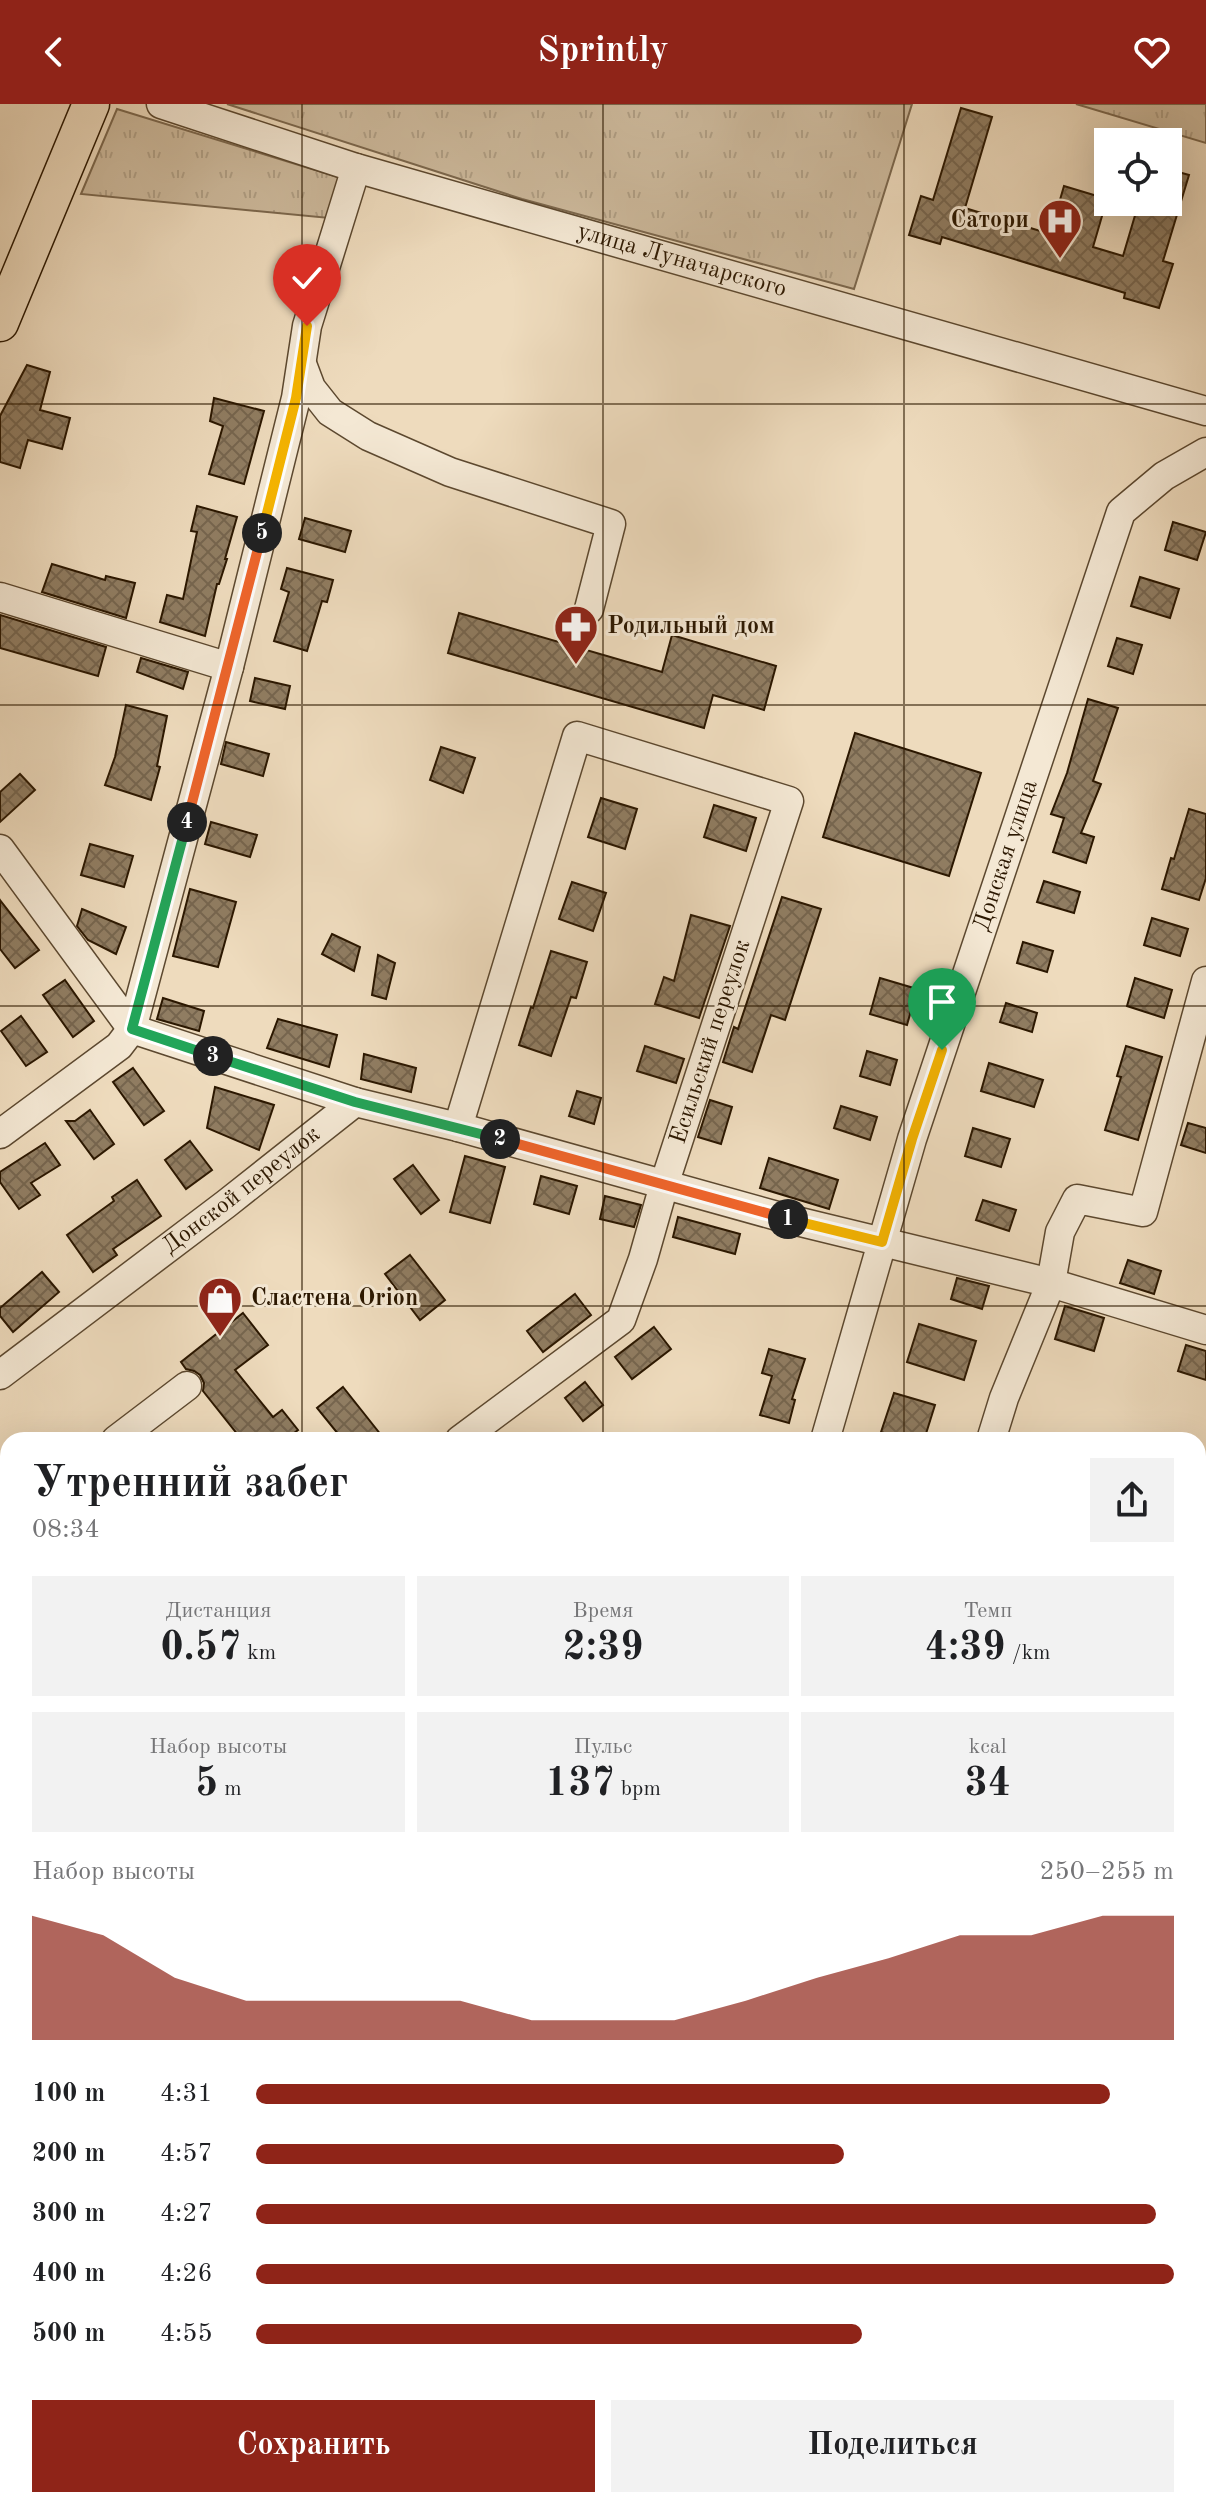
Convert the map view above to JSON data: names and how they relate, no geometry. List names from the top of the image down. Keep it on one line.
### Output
{"streets":{"street":["улица Луначарского","Донская улица","Есильский переулок","Донской переулок"]},"places":{"hospital":["Сатори"],"pharmacy":["Родильный дом"],"shop":["Сластена Orion"]},"page":{"header":"Sprintly","pins":["5","4","3","2","1"],"heading":["Утренний забег","08:34"],"stats":[["Дистанция","0.57 km"],["Время","2:39"],["Темп","4:39 /km"],["Набор высоты","5 m"],["Пульс","137 bpm"],["kcal","34"]],"chart":["Набор высоты","250–255 m"],"list":[{"name":"100 m","note":"4:31"},{"name":"200 m","note":"4:57"},{"name":"300 m","note":"4:27"},{"name":"400 m","note":"4:26"},{"name":"500 m","note":"4:55"}],"buttons":["Сохранить","Поделиться"]}}
